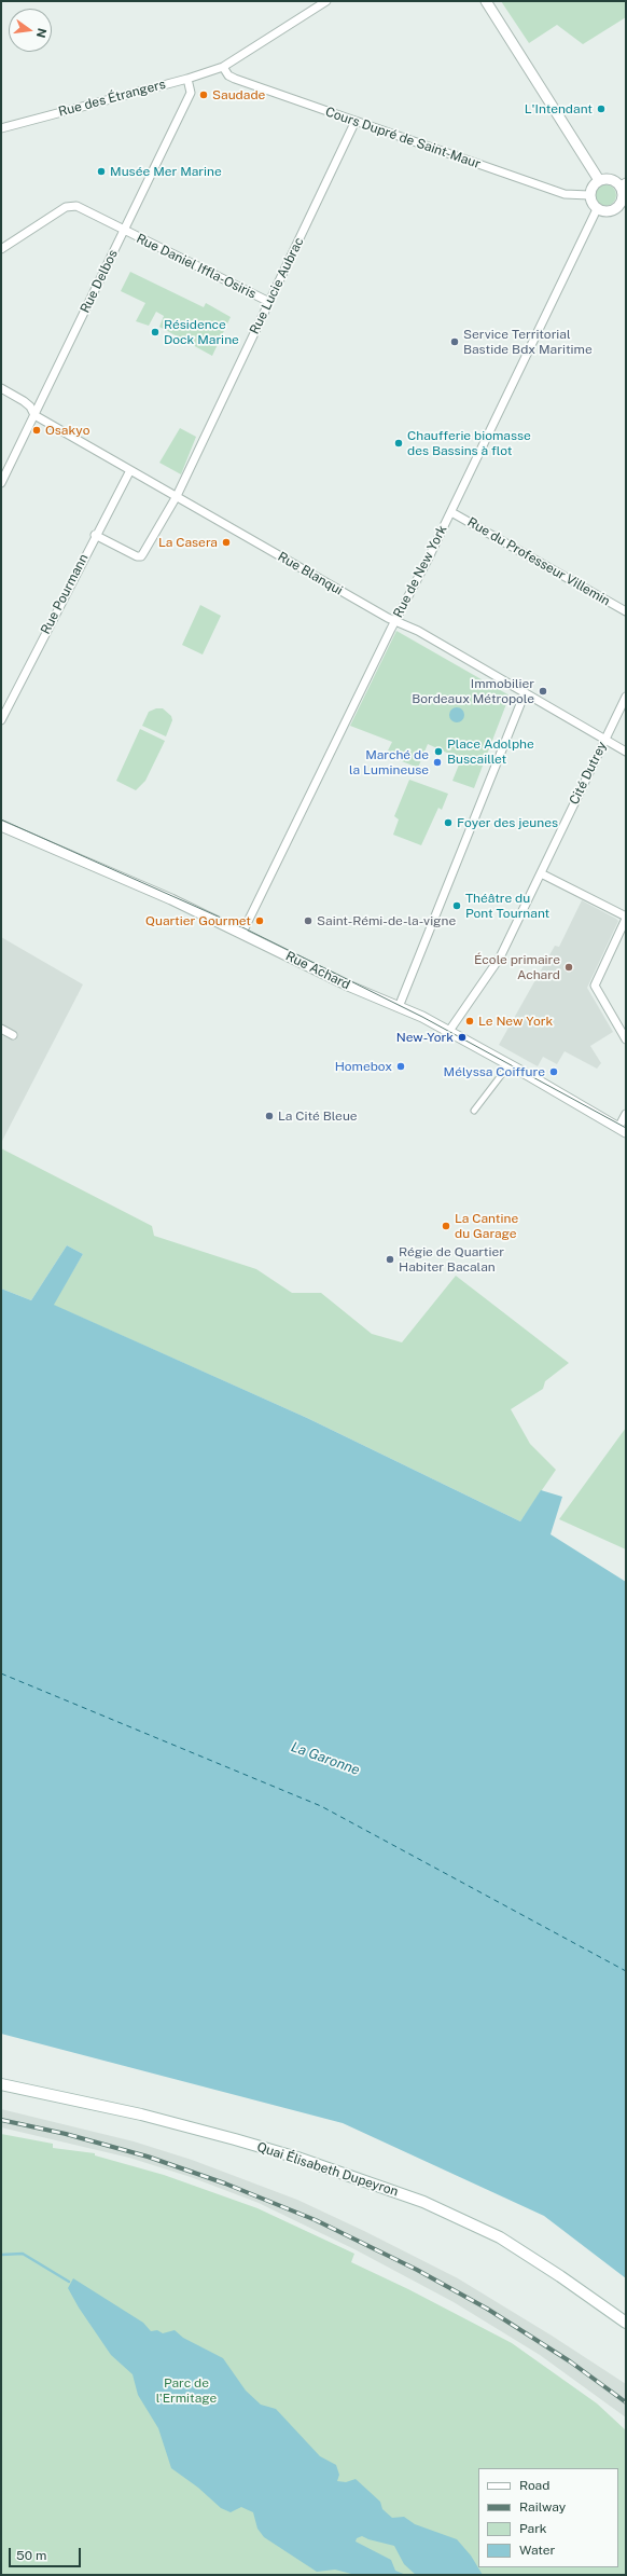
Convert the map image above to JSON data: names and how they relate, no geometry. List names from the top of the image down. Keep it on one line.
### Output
{"streets":{"main road":["Quai Élisabeth Dupeyron"],"street":["Rue des Étrangers","Cours Dupré de Saint-Maur","Rue Daniel Iffla-Osiris","Rue Delbos","Rue Lucie Aubrac","Rue du Professeur Villemin","Rue de New York","Rue Blanqui","Rue Pourmann","Cité Dutrey","Rue Achard"]},"crossings":[["Rue des Étrangers","Cours Dupré de Saint-Maur"],["Rue des Étrangers","Rue Delbos"],["Cours Dupré de Saint-Maur","Rue Lucie Aubrac"],["Cours Dupré de Saint-Maur","Rue de New York"],["Rue Daniel Iffla-Osiris","Rue Delbos"],["Rue Daniel Iffla-Osiris","Rue Lucie Aubrac"],["Rue Delbos","Rue Blanqui"],["Rue Lucie Aubrac","Rue Blanqui"],["Rue Lucie Aubrac","Rue Pourmann"],["Rue du Professeur Villemin","Rue de New York"],["Rue de New York","Rue Blanqui"],["Rue de New York","Rue Achard"],["Rue Blanqui","Rue Pourmann"],["Rue Blanqui","Cité Dutrey"],["Cité Dutrey","Rue Achard"]],"water":["La Garonne"],"parks":["Parc de l'Ermitage"],"places":["Saudade","L'Intendant","Musée Mer Marine","Résidence Dock Marine","Service Territorial Bastide Bdx Maritime","Osakyo","Chaufferie biomasse des Bassins à flot","La Casera","Immobilier Bordeaux Métropole","Place Adolphe Buscaillet","Marché de la Lumineuse","Foyer des jeunes","Théâtre du Pont Tournant","Quartier Gourmet","Saint-Rémi-de-la-vigne","École primaire Achard","Le New York","New-York","Homebox","Mélyssa Coiffure","La Cité Bleue","La Cantine du Garage","Régie de Quartier Habiter Bacalan"],"legend":["Road","Railway","Park","Water"],"scale_bar":"50 m","north":"right"}
